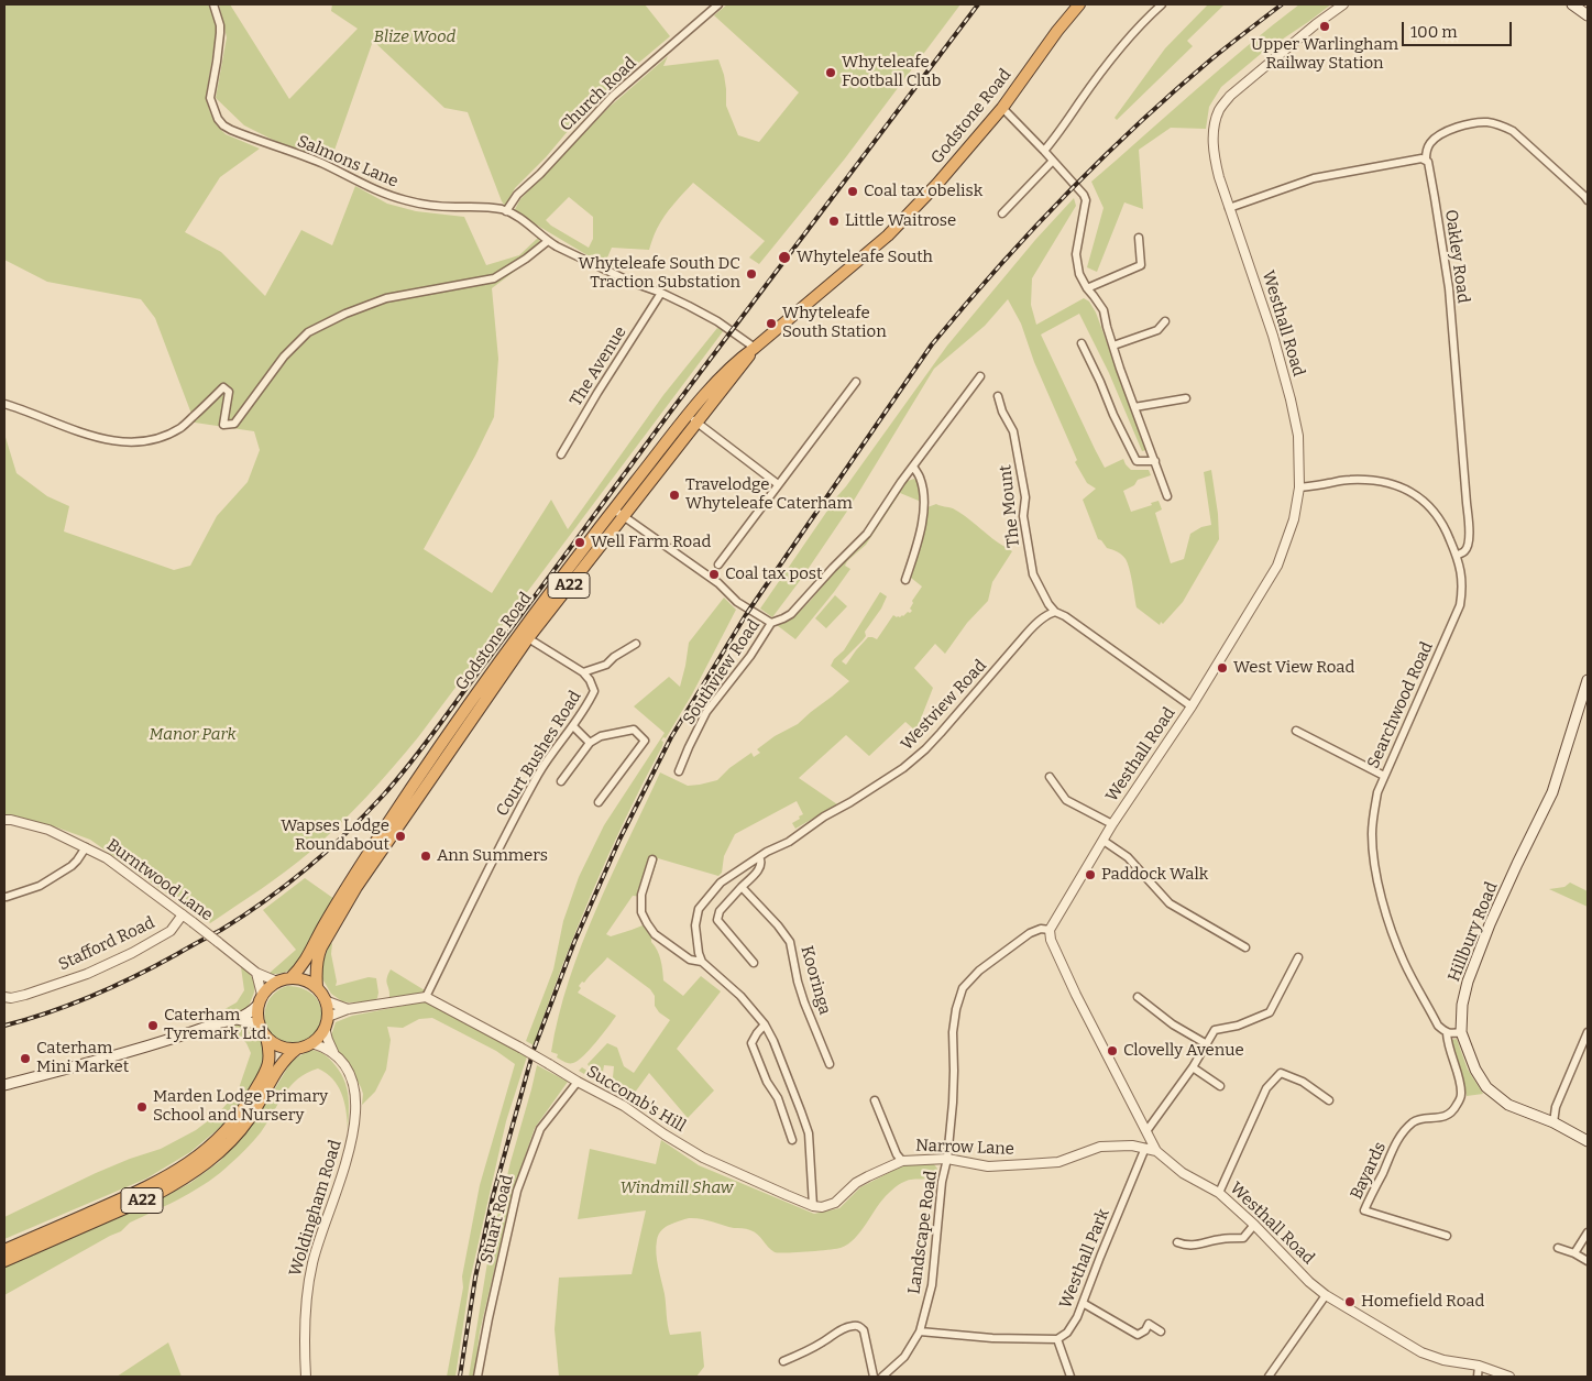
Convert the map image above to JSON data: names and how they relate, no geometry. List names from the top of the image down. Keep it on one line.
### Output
{"streets":{"highway":["Godstone Road","A22"],"main road":["Hillbury Road"],"street":["Church Road","Salmons Lane","Oakley Road","Westhall Road","The Avenue","The Mount","Southview Road","Westview Road","Searchwood Road","Court Bushes Road","Burntwood Lane","Stafford Road","Kooringa","Succomb's Hill","Narrow Lane","Bayards","Woldingham Road","Stuart Road","Landscape Road","Westhall Park"]},"crossings":[["Church Road","Salmons Lane"],["Godstone Road","Salmons Lane"],["Godstone Road","A22"],["Godstone Road","Court Bushes Road"],["Godstone Road","Burntwood Lane"],["Godstone Road","Woldingham Road"],["Salmons Lane","The Avenue"],["Oakley Road","Searchwood Road"],["Westhall Road","Searchwood Road"],["Westhall Road","Narrow Lane"],["Westhall Road","Landscape Road"],["The Mount","Westview Road"],["A22","Burntwood Lane"],["A22","Woldingham Road"],["Searchwood Road","Bayards"],["Court Bushes Road","Succomb's Hill"],["Burntwood Lane","Stafford Road"],["Burntwood Lane","Woldingham Road"],["Succomb's Hill","Stuart Road"],["Narrow Lane","Landscape Road"],["Narrow Lane","Westhall Park"]],"parks":["Blize Wood","Manor Park","Windmill Shaw"],"places":["Upper Warlingham Railway Station","Whyteleafe Football Club","Coal tax obelisk","Little Waitrose","Whyteleafe South","Whyteleafe South DC Traction Substation","Whyteleafe South Station","Travelodge Whyteleafe Caterham","Well Farm Road","Coal tax post","West View Road","Wapses Lodge Roundabout","Ann Summers","Paddock Walk","Caterham Tyremark Ltd.","Clovelly Avenue","Caterham Mini Market","Marden Lodge Primary School and Nursery","Homefield Road"],"scale_bar":"100 m"}
